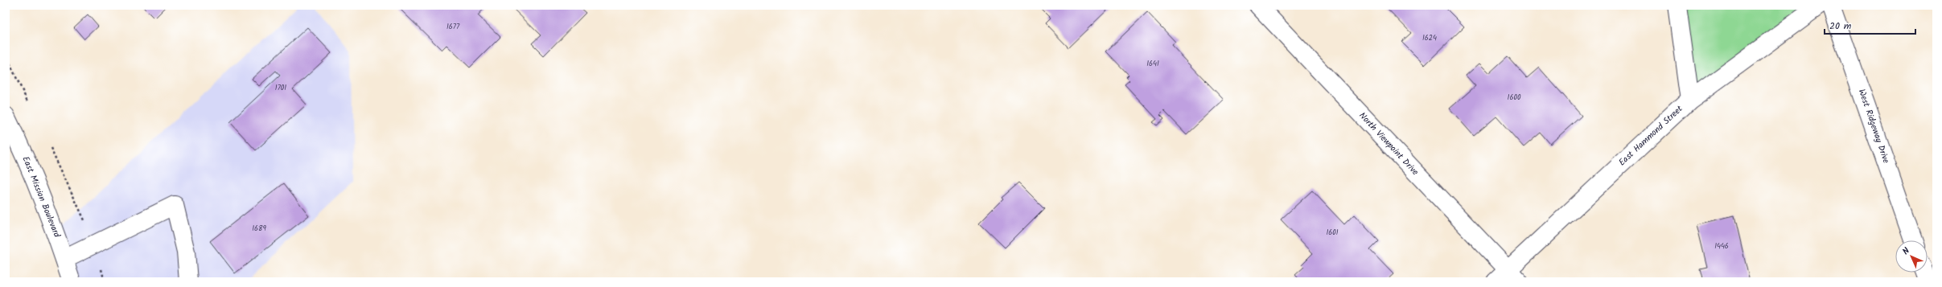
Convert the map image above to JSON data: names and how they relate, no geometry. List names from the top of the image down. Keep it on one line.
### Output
{"streets":{"street":["West Ridgeway Drive","East Hammond Street","North Viewpoint Drive","East Mission Boulevard"]},"crossings":[["East Hammond Street","North Viewpoint Drive"]],"house_numbers":["1677","1624","1641","1701","1600","1689","1601","1446"],"scale_bar":"20 m","north":"top left"}
